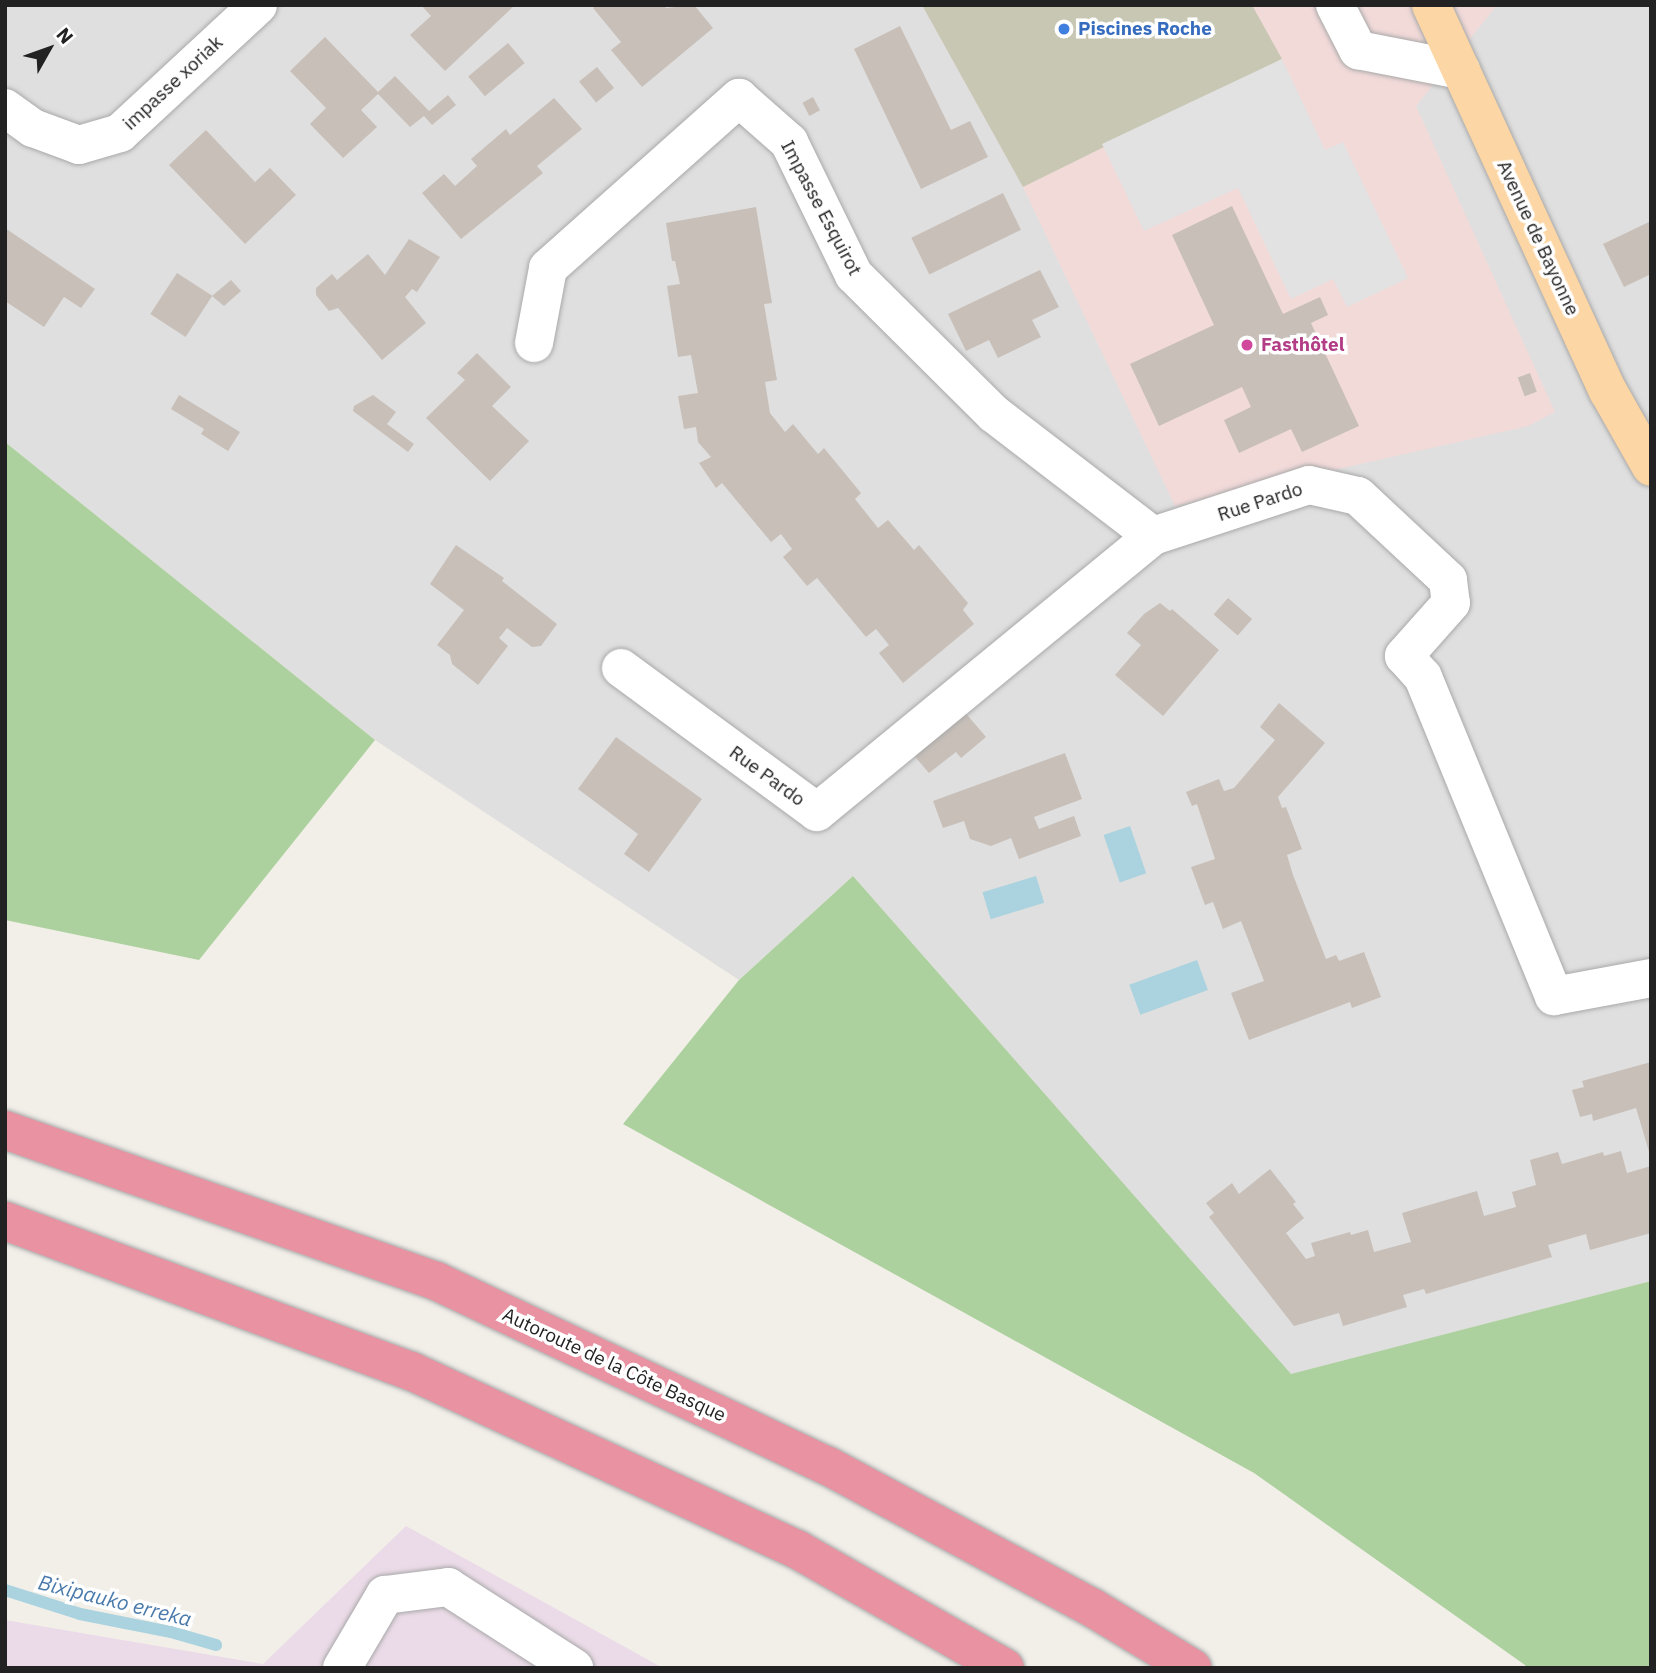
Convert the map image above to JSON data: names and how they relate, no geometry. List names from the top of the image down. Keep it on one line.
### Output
{"streets":{"highway":["Autoroute de la Côte Basque"],"main road":["Avenue de Bayonne"],"street":["impasse xoriak","Impasse Esquirot","Rue Pardo"]},"crossings":[["Impasse Esquirot","Rue Pardo"]],"water":["Bixipauko erreka"],"places":["Piscines Roche","Fasthôtel"],"north":"top right"}
